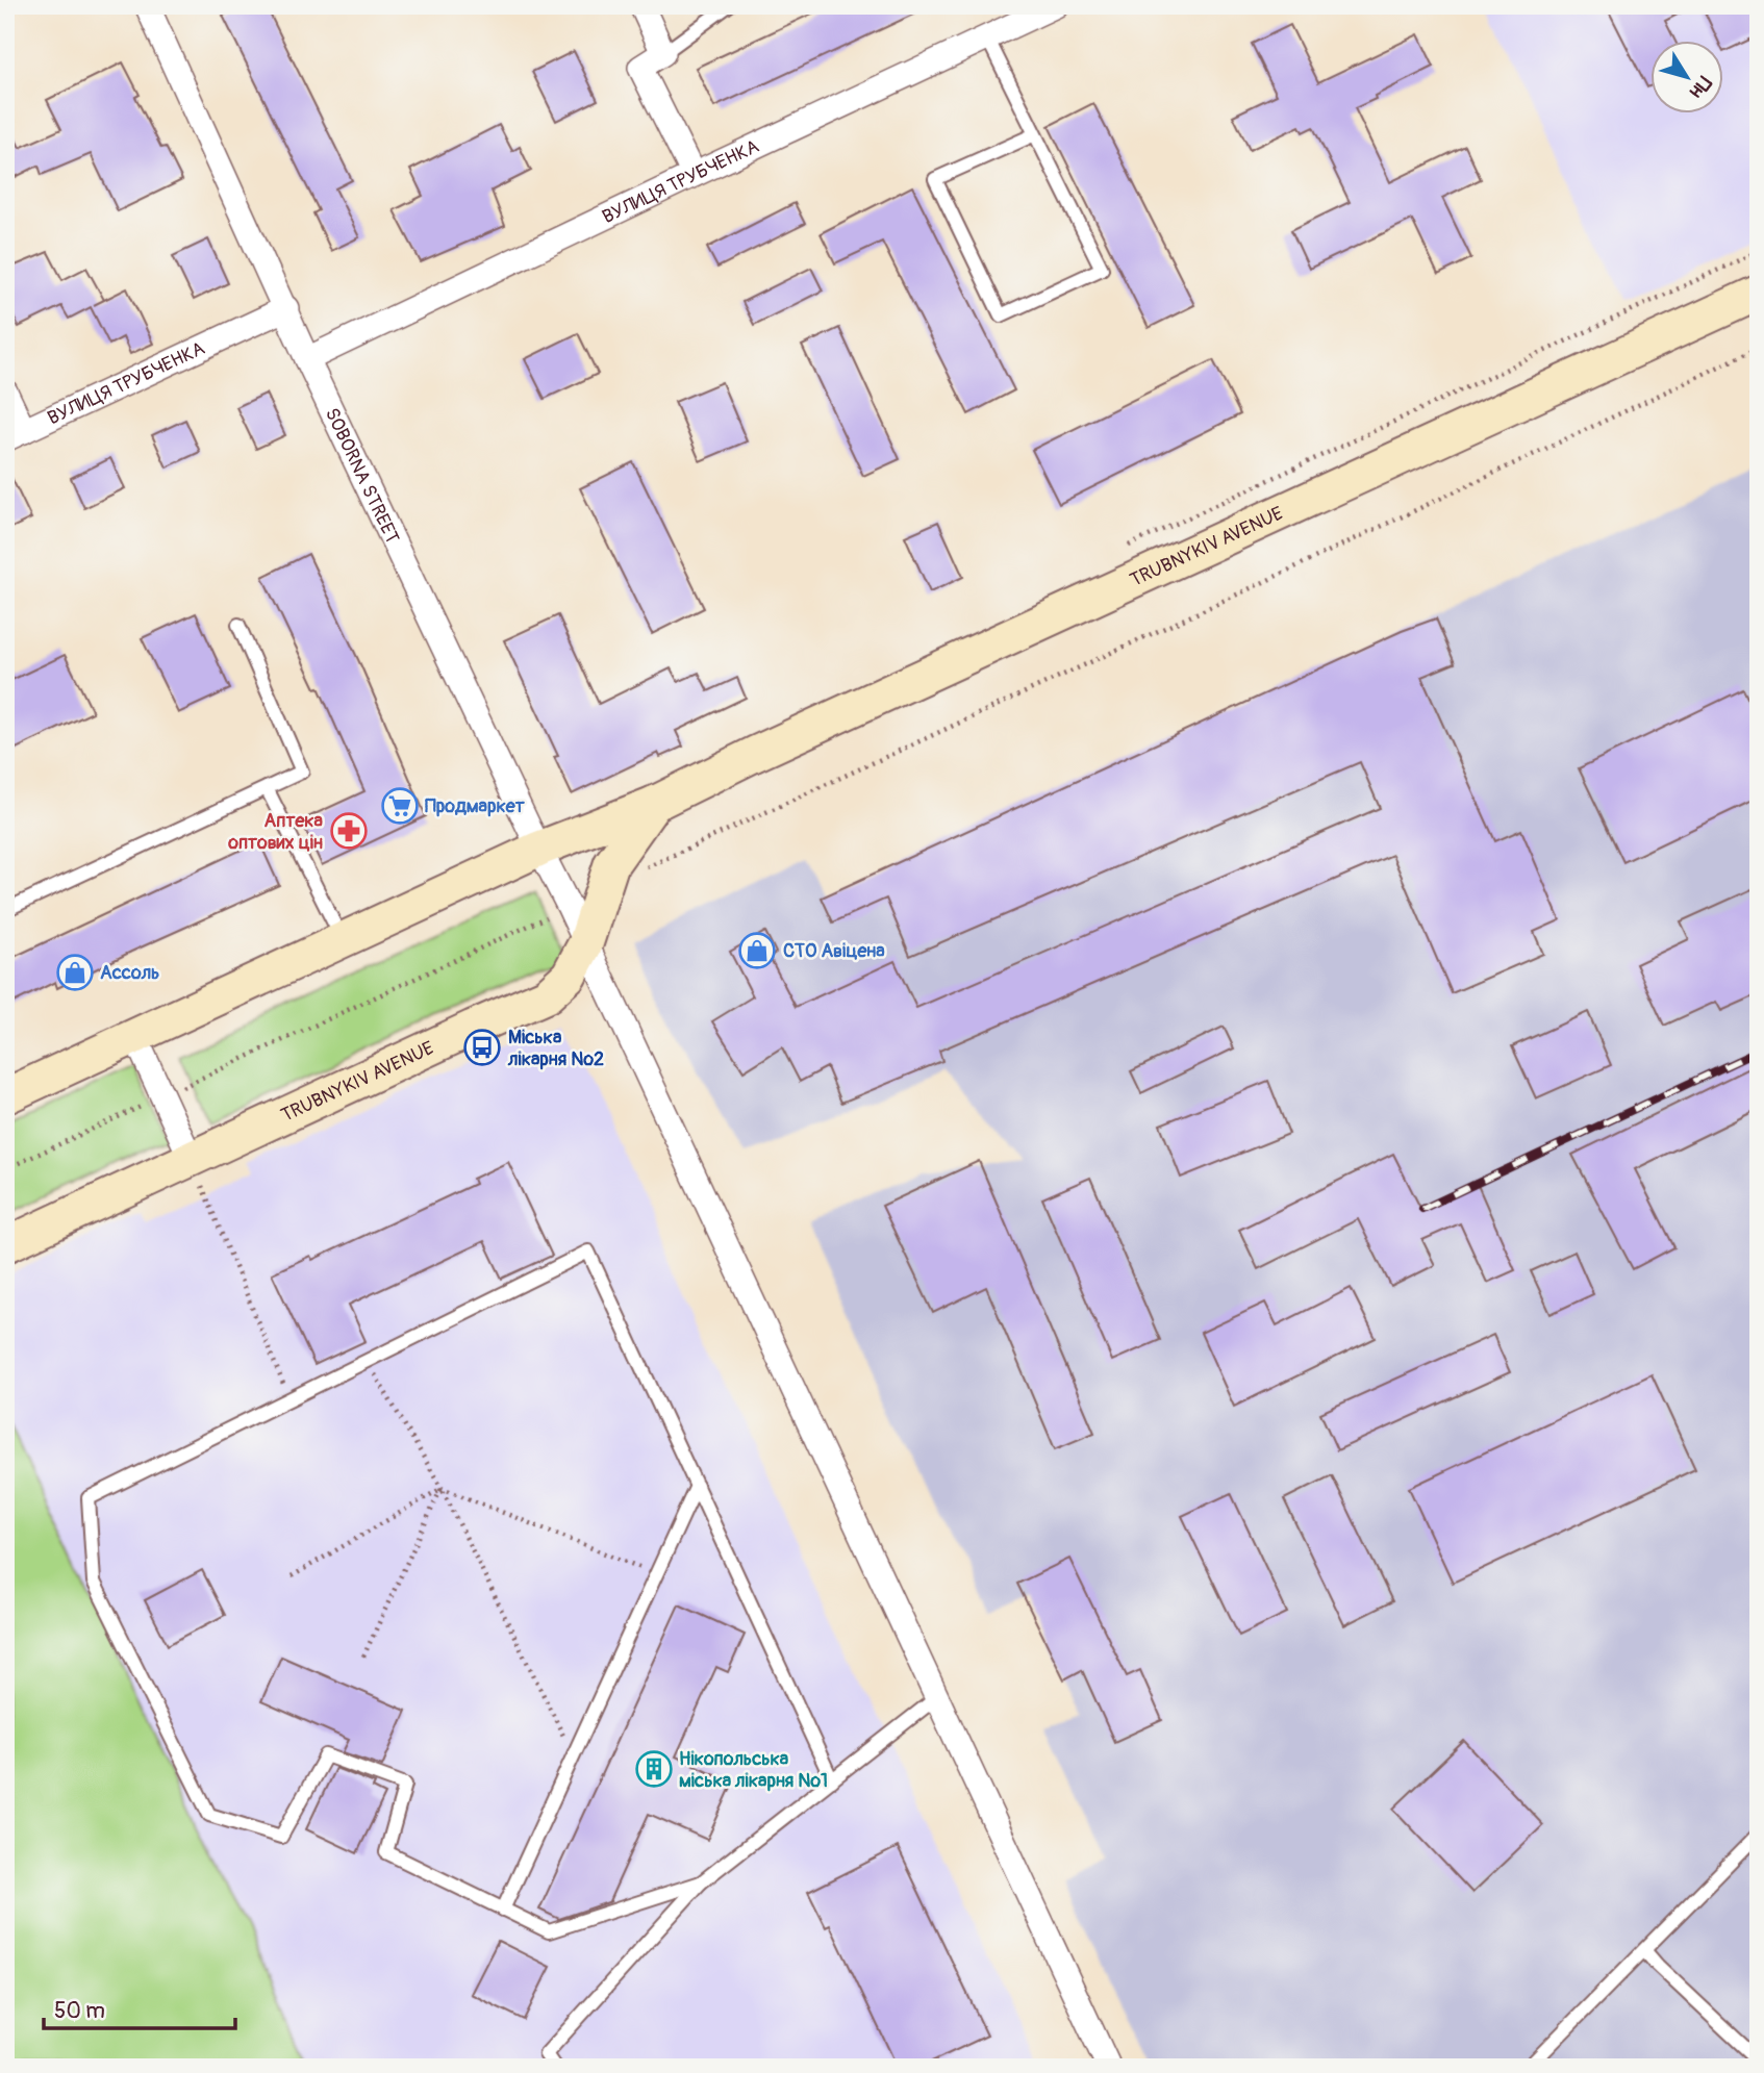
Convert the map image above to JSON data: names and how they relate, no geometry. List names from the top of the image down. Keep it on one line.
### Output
{"streets":{"main road":["TRUBNYKIV AVENUE"],"street":["ВУЛИЦЯ ТРУБЧЕНКА","SOBORNA STREET"]},"crossings":[["ВУЛИЦЯ ТРУБЧЕНКА","SOBORNA STREET"],["SOBORNA STREET","TRUBNYKIV AVENUE"]],"places":{"supermarket":["Продмаркет"],"pharmacy":["Аптека оптових цін"],"shop":["СТО Авіцена","Ассоль"],"bus stop":["Міська лікарня №2"],"building":["Нікопольська міська лікарня №1"]},"scale_bar":"50 m","north":"bottom right"}
